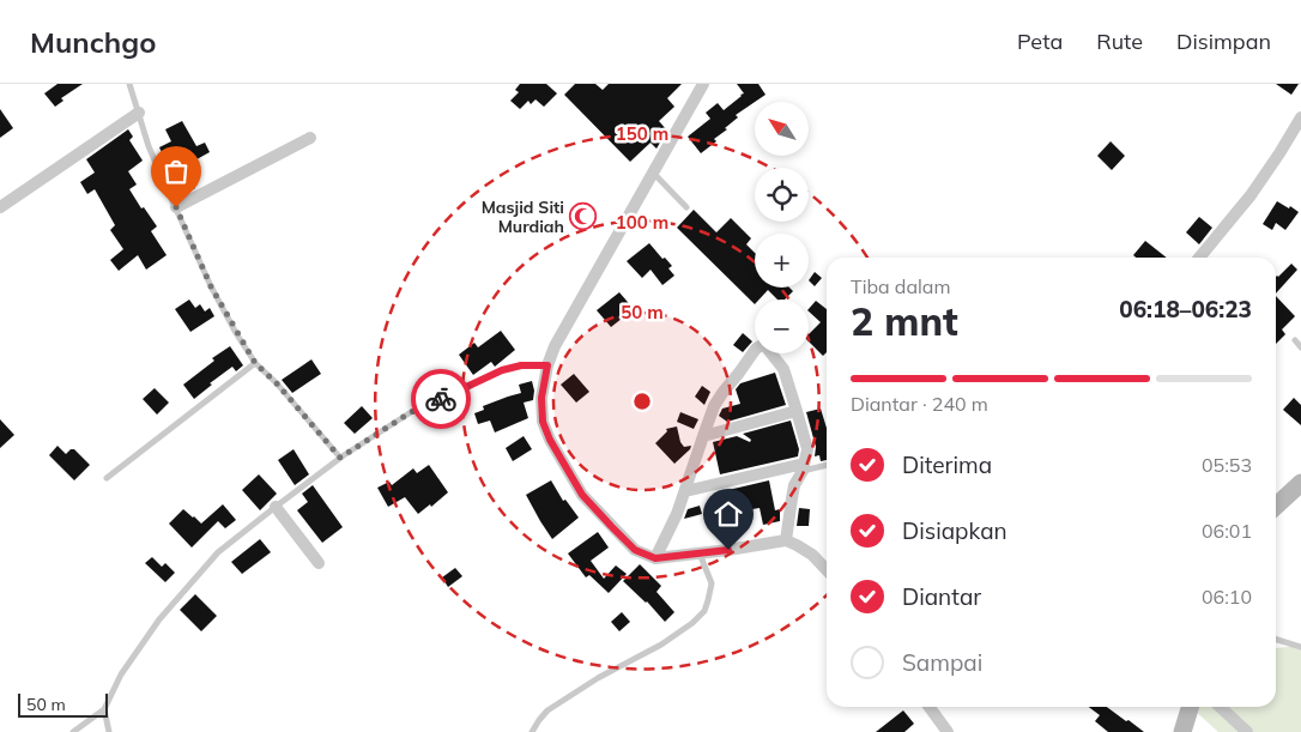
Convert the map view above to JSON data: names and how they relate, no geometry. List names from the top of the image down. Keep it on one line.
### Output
{"places":{"mosque":["Masjid Siti Murdiah"]},"scale_bar":"50 m","north":"top left","page":{"header":"Munchgo","nav":["Peta","Rute","Disimpan"],"map_buttons":["+","−"],"heading":["2 mnt","Tiba dalam","06:18–06:23"],"bar":"Diantar · 240 m","list":[["Diterima","05:53"],["Disiapkan","06:01"],["Diantar","06:10"],"Sampai"],"scale":"50 m"},"rings":["150 m","100 m","50 m"]}
